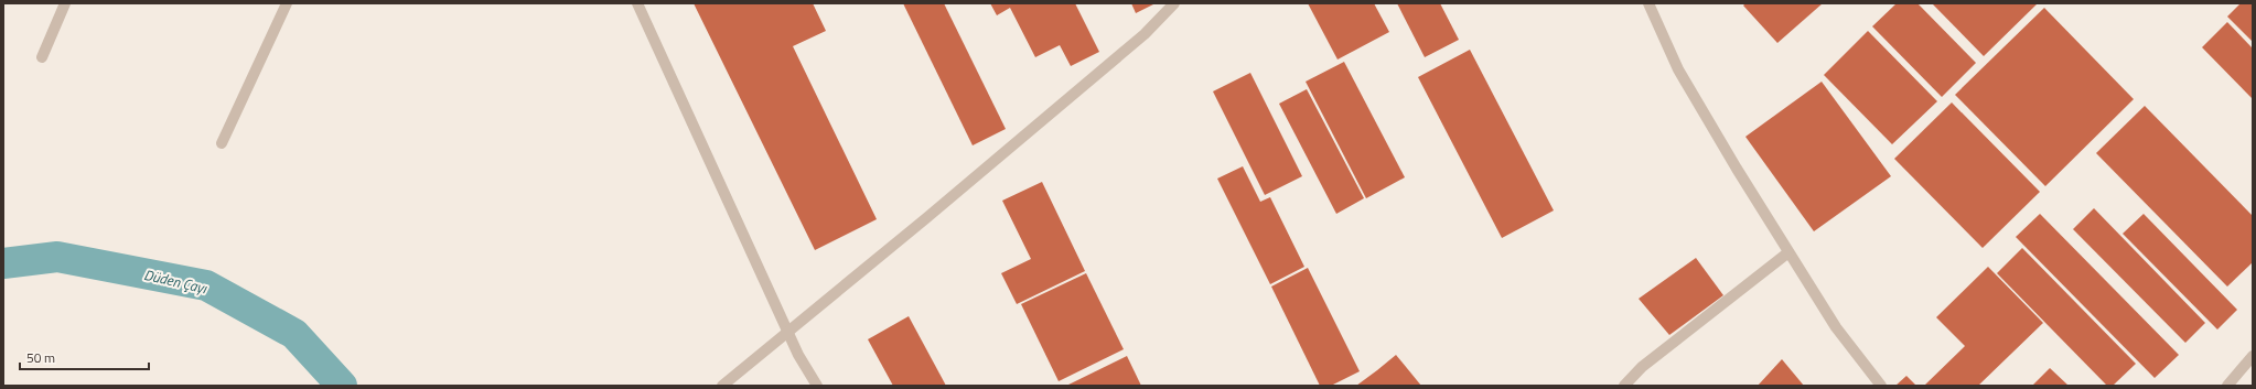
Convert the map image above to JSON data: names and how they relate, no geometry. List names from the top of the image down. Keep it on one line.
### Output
{"water":["Düden Çayı"],"scale_bar":"50 m"}
